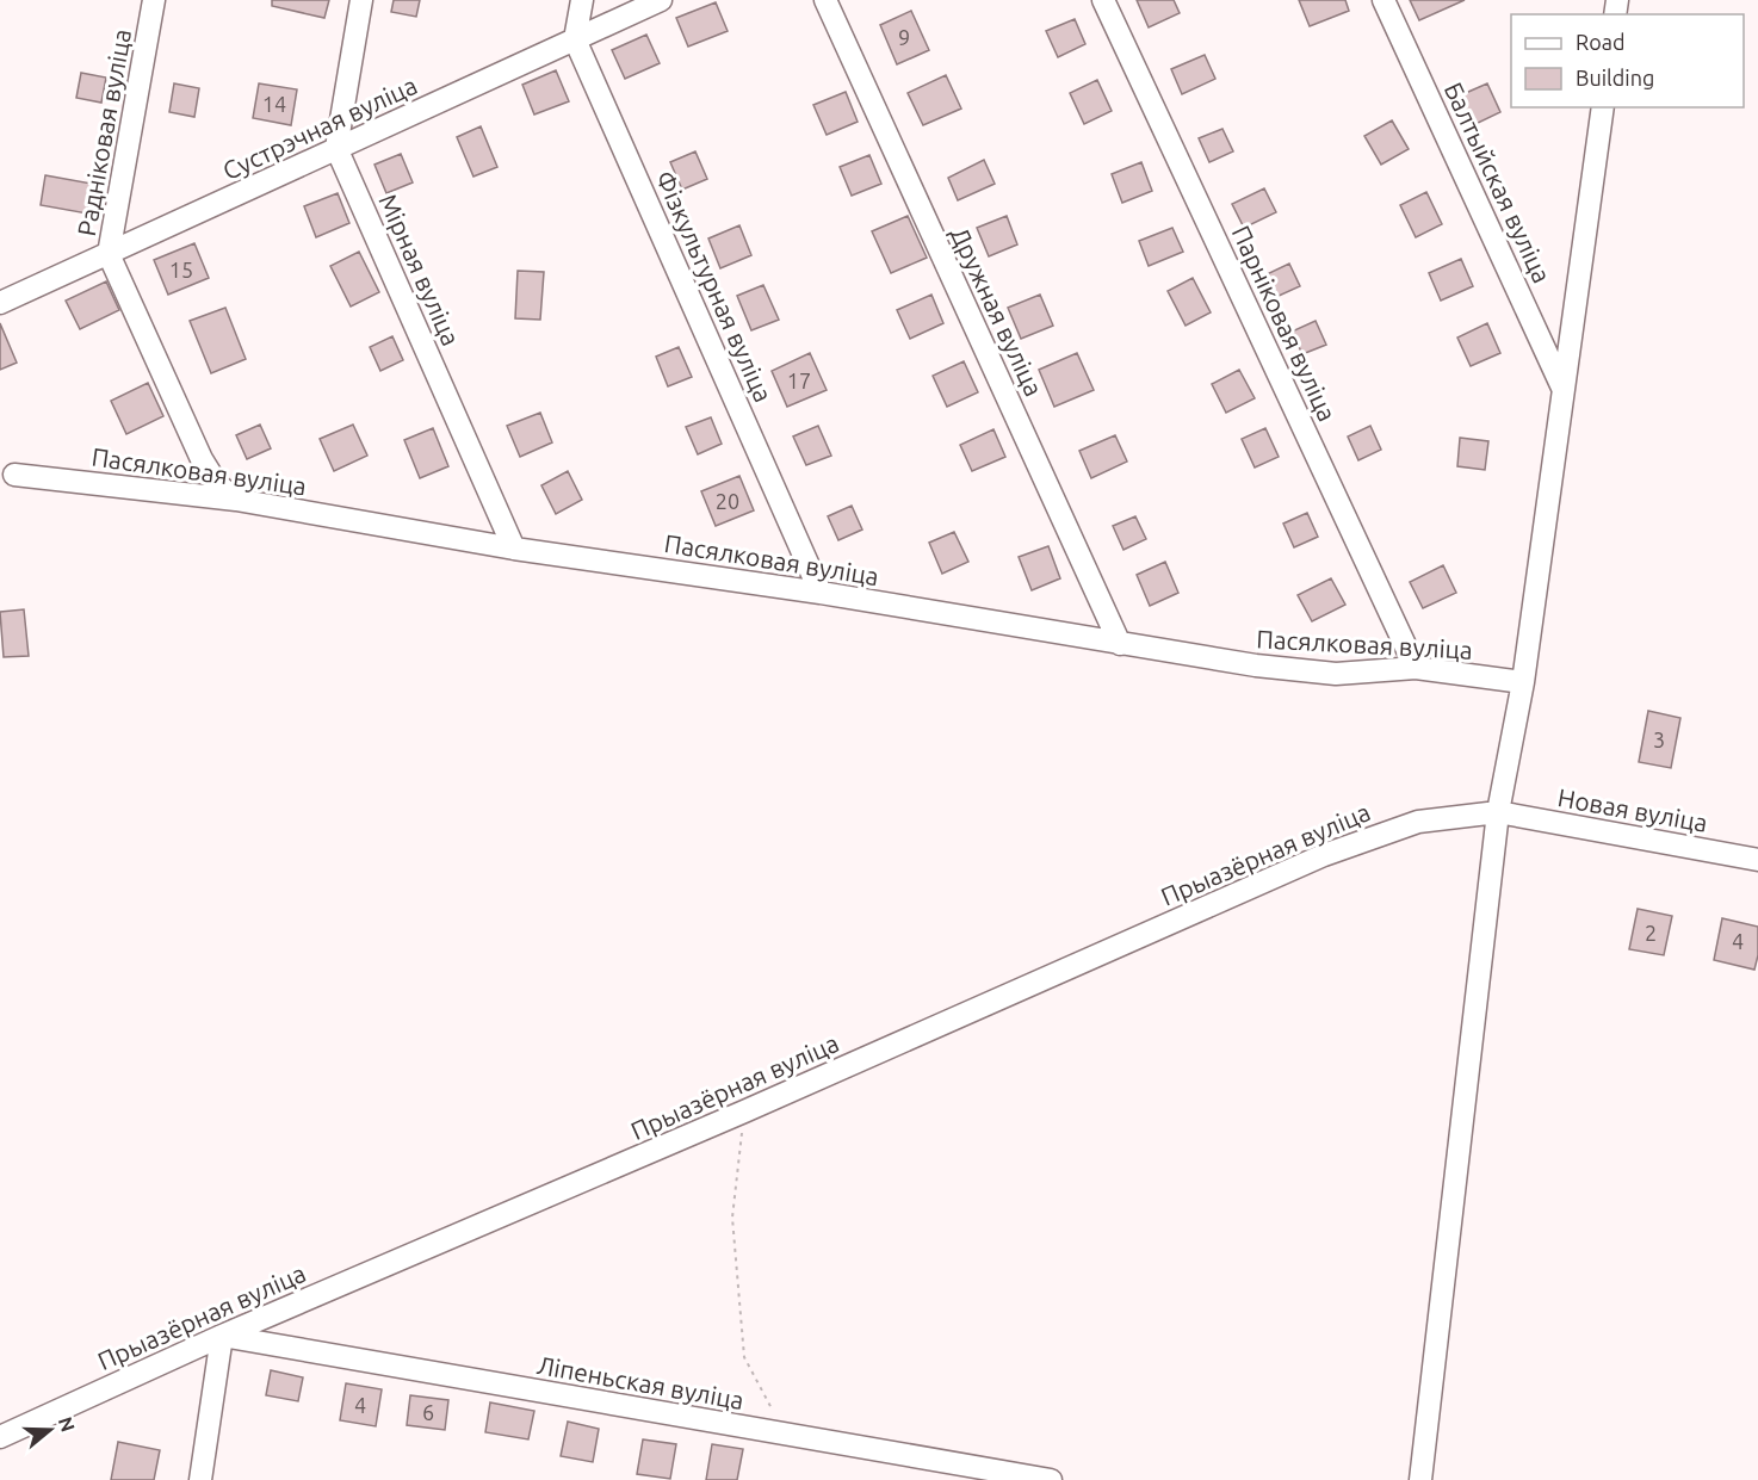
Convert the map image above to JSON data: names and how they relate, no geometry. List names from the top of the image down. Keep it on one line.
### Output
{"streets":{"street":["Сустрэчная вуліца","Радніковая вуліца","Балтыйская вуліца","Мірная вуліца","Фізкультурная вуліца","Дружная вуліца","Парніковая вуліца","Пасялковая вуліца","Новая вуліца","Прыазёрная вуліца","Ліпеньская вуліца"]},"crossings":[["Сустрэчная вуліца","Радніковая вуліца"],["Сустрэчная вуліца","Мірная вуліца"],["Сустрэчная вуліца","Фізкультурная вуліца"],["Радніковая вуліца","Пасялковая вуліца"],["Мірная вуліца","Пасялковая вуліца"],["Фізкультурная вуліца","Пасялковая вуліца"],["Дружная вуліца","Пасялковая вуліца"],["Парніковая вуліца","Пасялковая вуліца"],["Новая вуліца","Прыазёрная вуліца"],["Прыазёрная вуліца","Ліпеньская вуліца"]],"house_numbers":["9","14","15","17","20","3","2","4","4","6"],"legend":["Road","Building"],"north":"right"}
